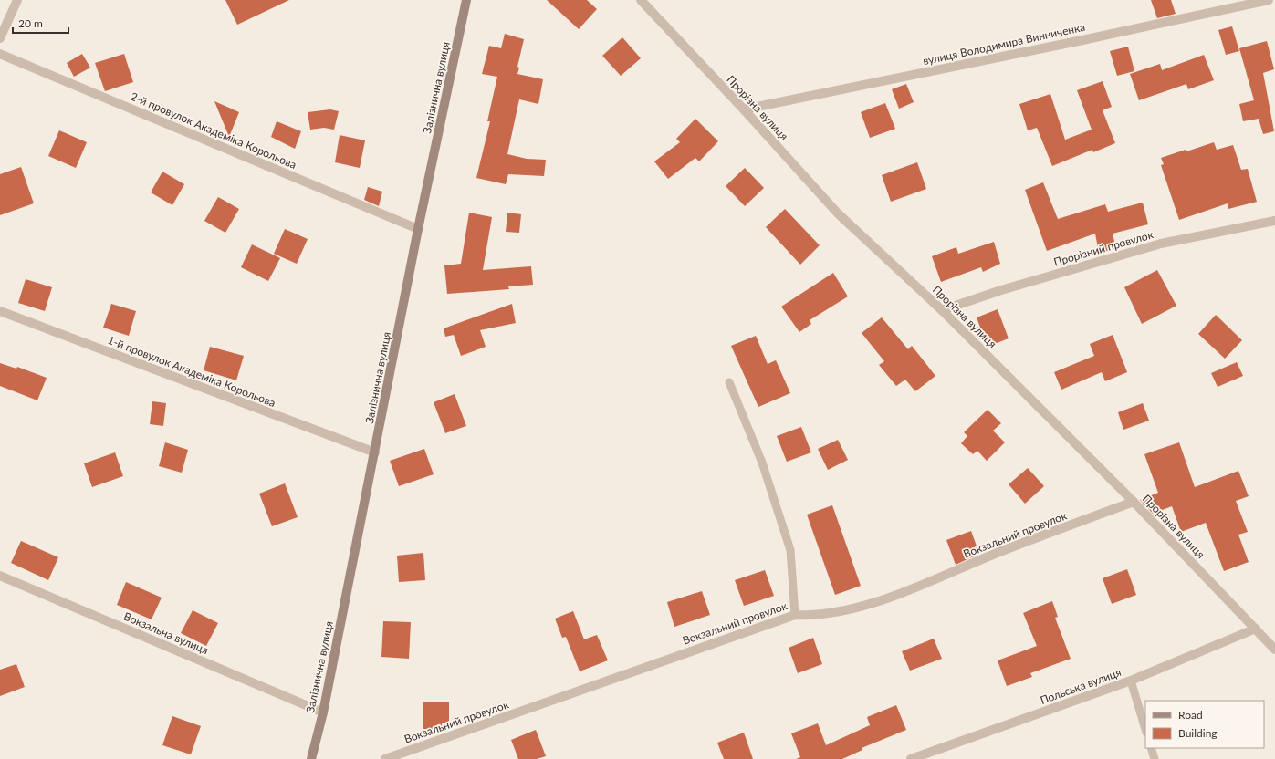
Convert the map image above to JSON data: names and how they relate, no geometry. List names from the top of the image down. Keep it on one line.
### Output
{"streets":{"street":["вулиця Володимира Винниченка","Залізнична вулиця","Прорізна вулиця","2-й провулок Академіка Корольова","Прорізний провулок","1-й провулок Академіка Корольова","Вокзальний провулок","Вокзальна вулиця","Польська вулиця"]},"crossings":[["вулиця Володимира Винниченка","Прорізна вулиця"],["Залізнична вулиця","2-й провулок Академіка Корольова"],["Залізнична вулиця","1-й провулок Академіка Корольова"],["Залізнична вулиця","Вокзальна вулиця"],["Прорізна вулиця","Прорізний провулок"],["Прорізна вулиця","Вокзальний провулок"],["Прорізна вулиця","Польська вулиця"]],"legend":["Road","Building"],"scale_bar":"20 m"}
